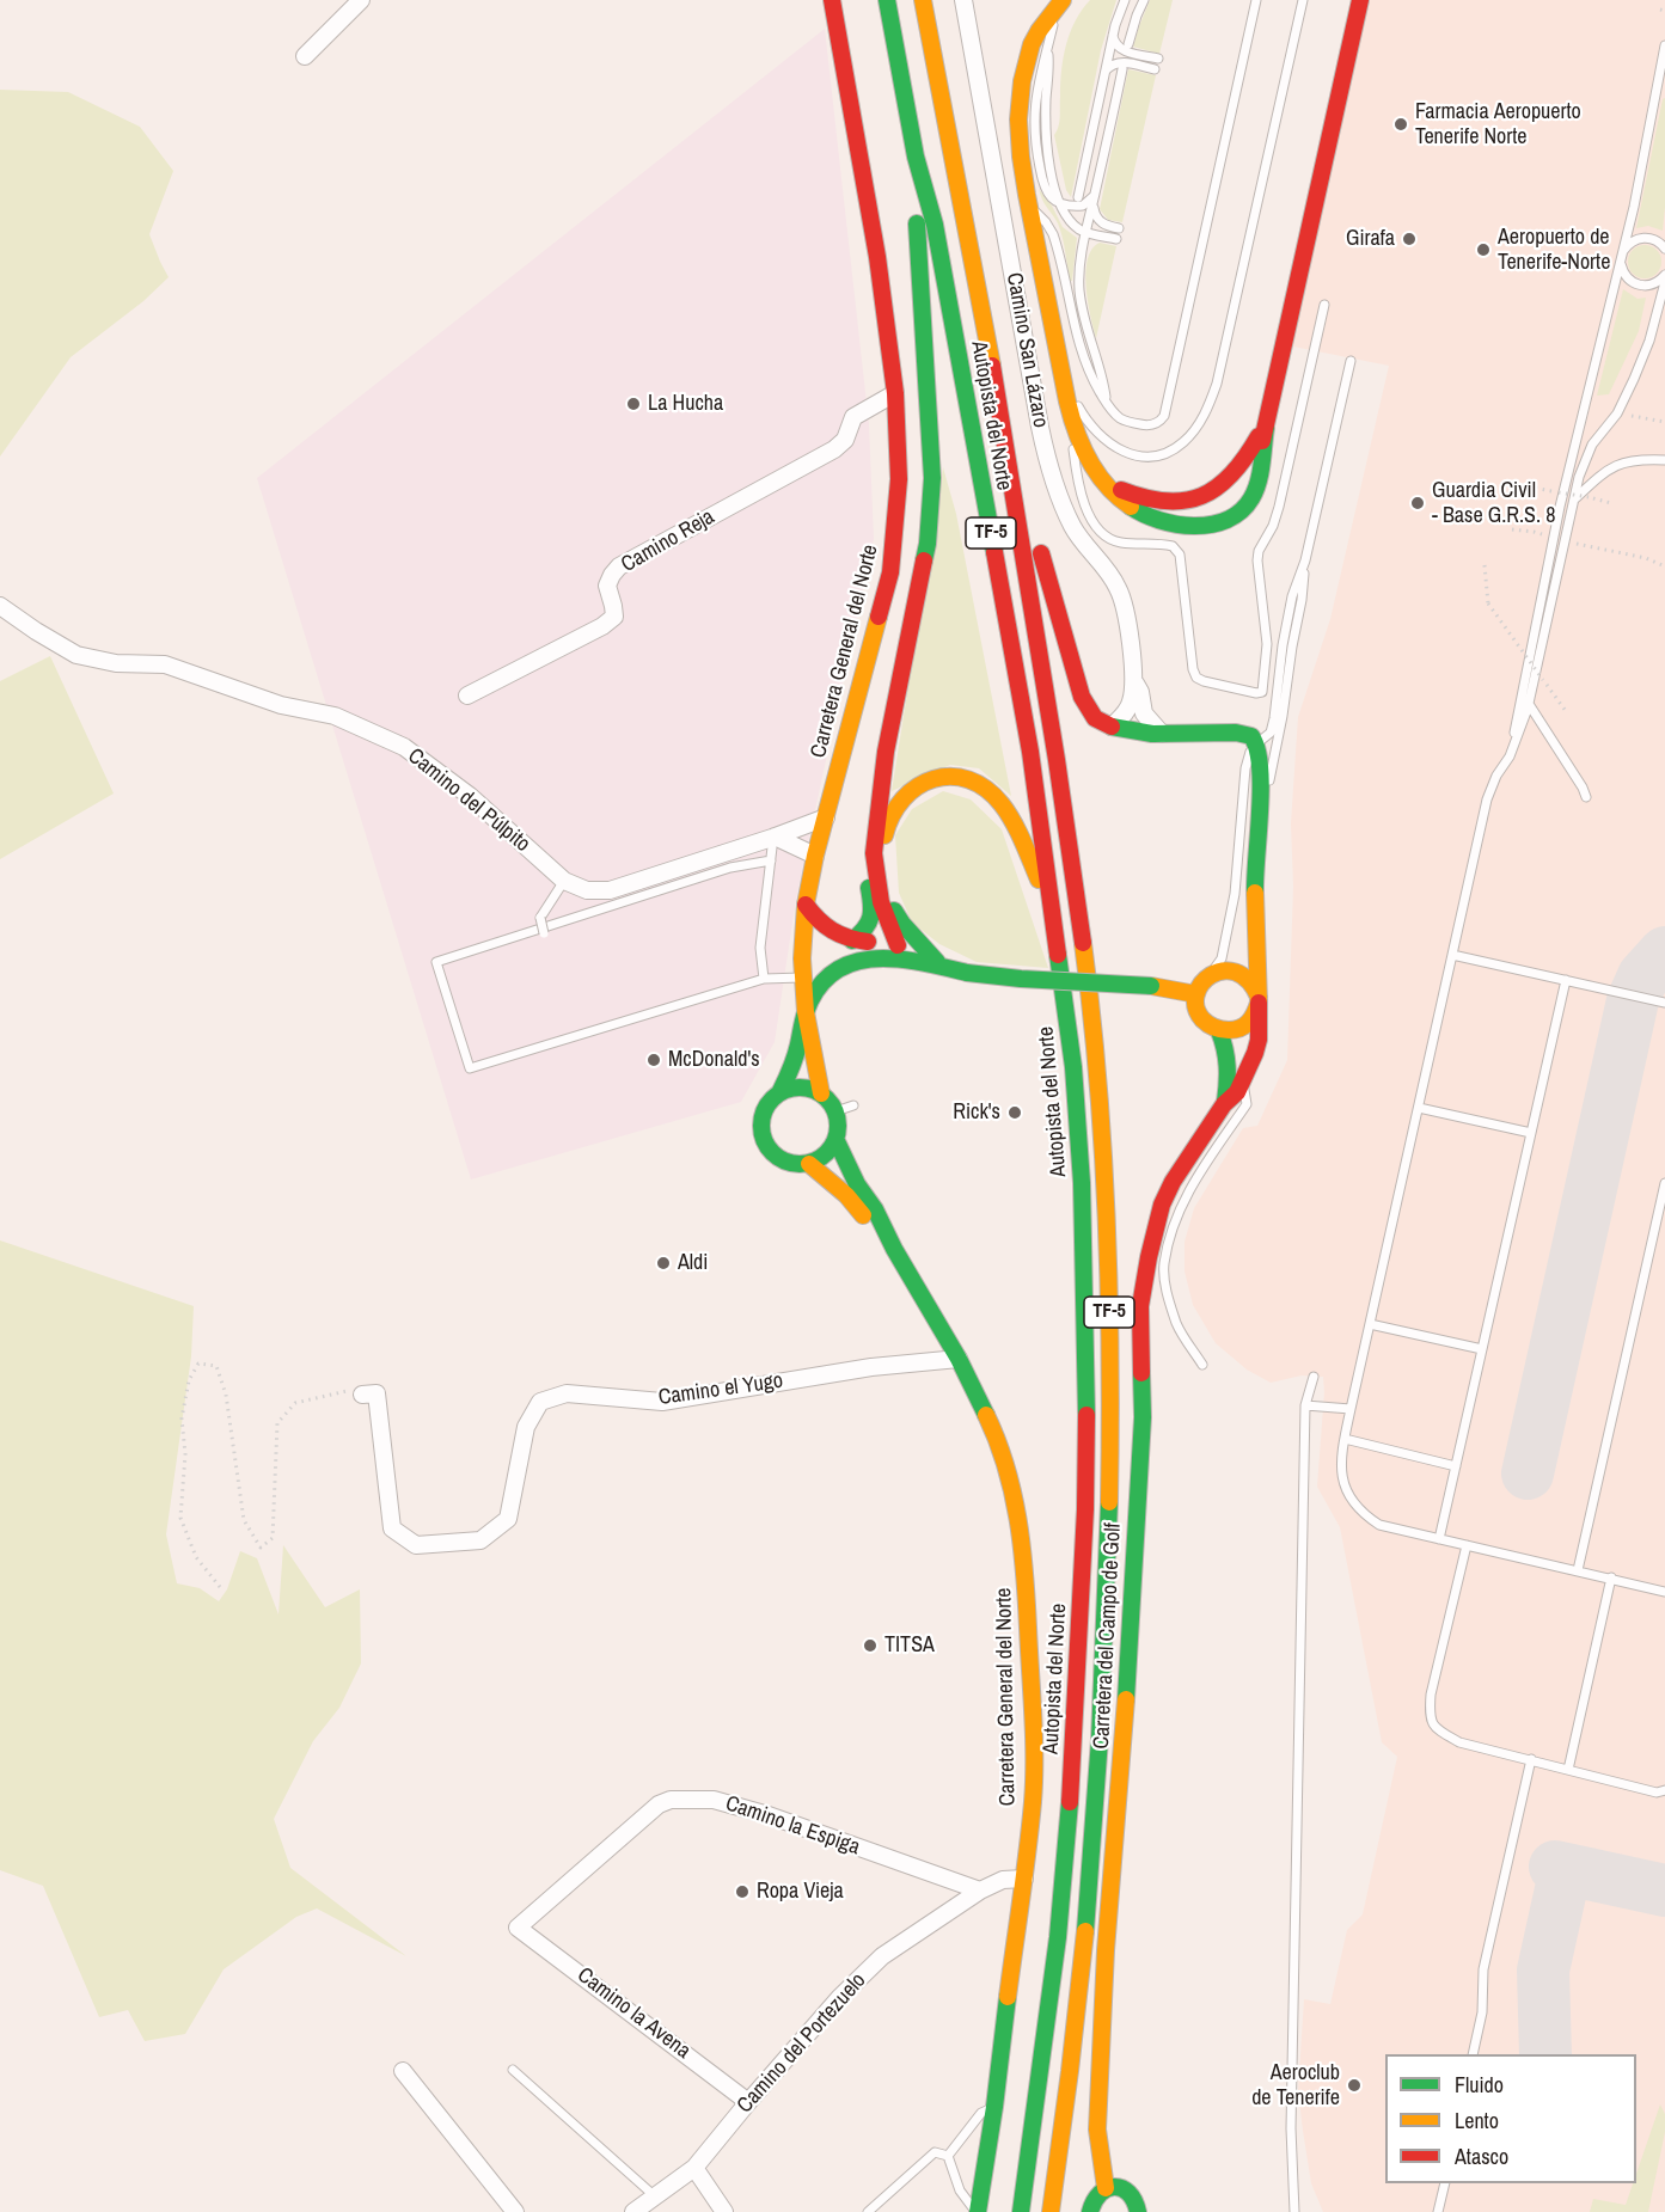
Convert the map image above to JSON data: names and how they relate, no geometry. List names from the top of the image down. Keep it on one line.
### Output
{"streets":{"main road":["Autopista del Norte","TF-5","Carretera General del Norte","Carretera del Campo de Golf"],"street":["Camino San Lázaro","Camino Reja","Camino del Púlpito","Camino el Yugo","Camino la Espiga","Camino la Avena","Camino del Portezuelo"]},"crossings":[["Camino Reja","Carretera General del Norte"],["Carretera General del Norte","Camino del Púlpito"],["Carretera General del Norte","Camino el Yugo"],["Carretera General del Norte","Camino del Portezuelo"],["Camino la Espiga","Camino la Avena"],["Camino la Espiga","Camino del Portezuelo"],["Camino la Avena","Camino del Portezuelo"]],"places":["Farmacia Aeropuerto Tenerife Norte","Girafa","Aeropuerto de Tenerife-Norte","La Hucha","Guardia Civil - Base G.R.S. 8","McDonald's","Rick's","Aldi","TITSA","Ropa Vieja","Aeroclub de Tenerife"],"legend":["Fluido","Lento","Atasco"]}
